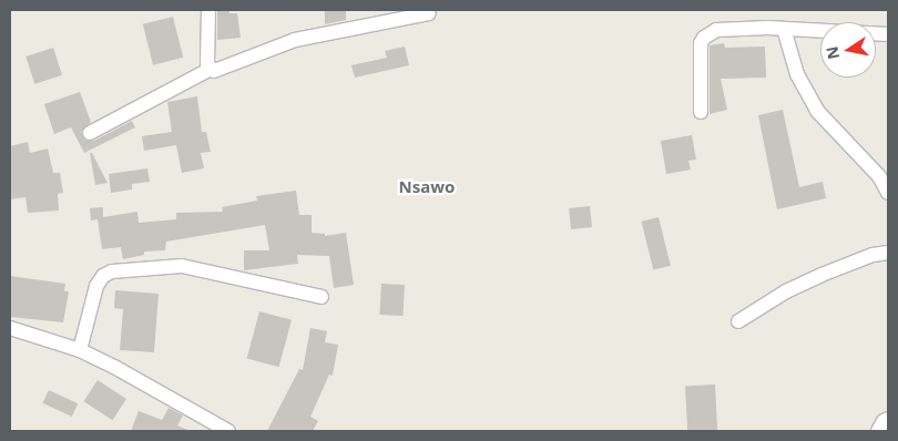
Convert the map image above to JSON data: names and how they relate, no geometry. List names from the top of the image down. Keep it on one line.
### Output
{"districts":["Nsawo"],"north":"left"}
